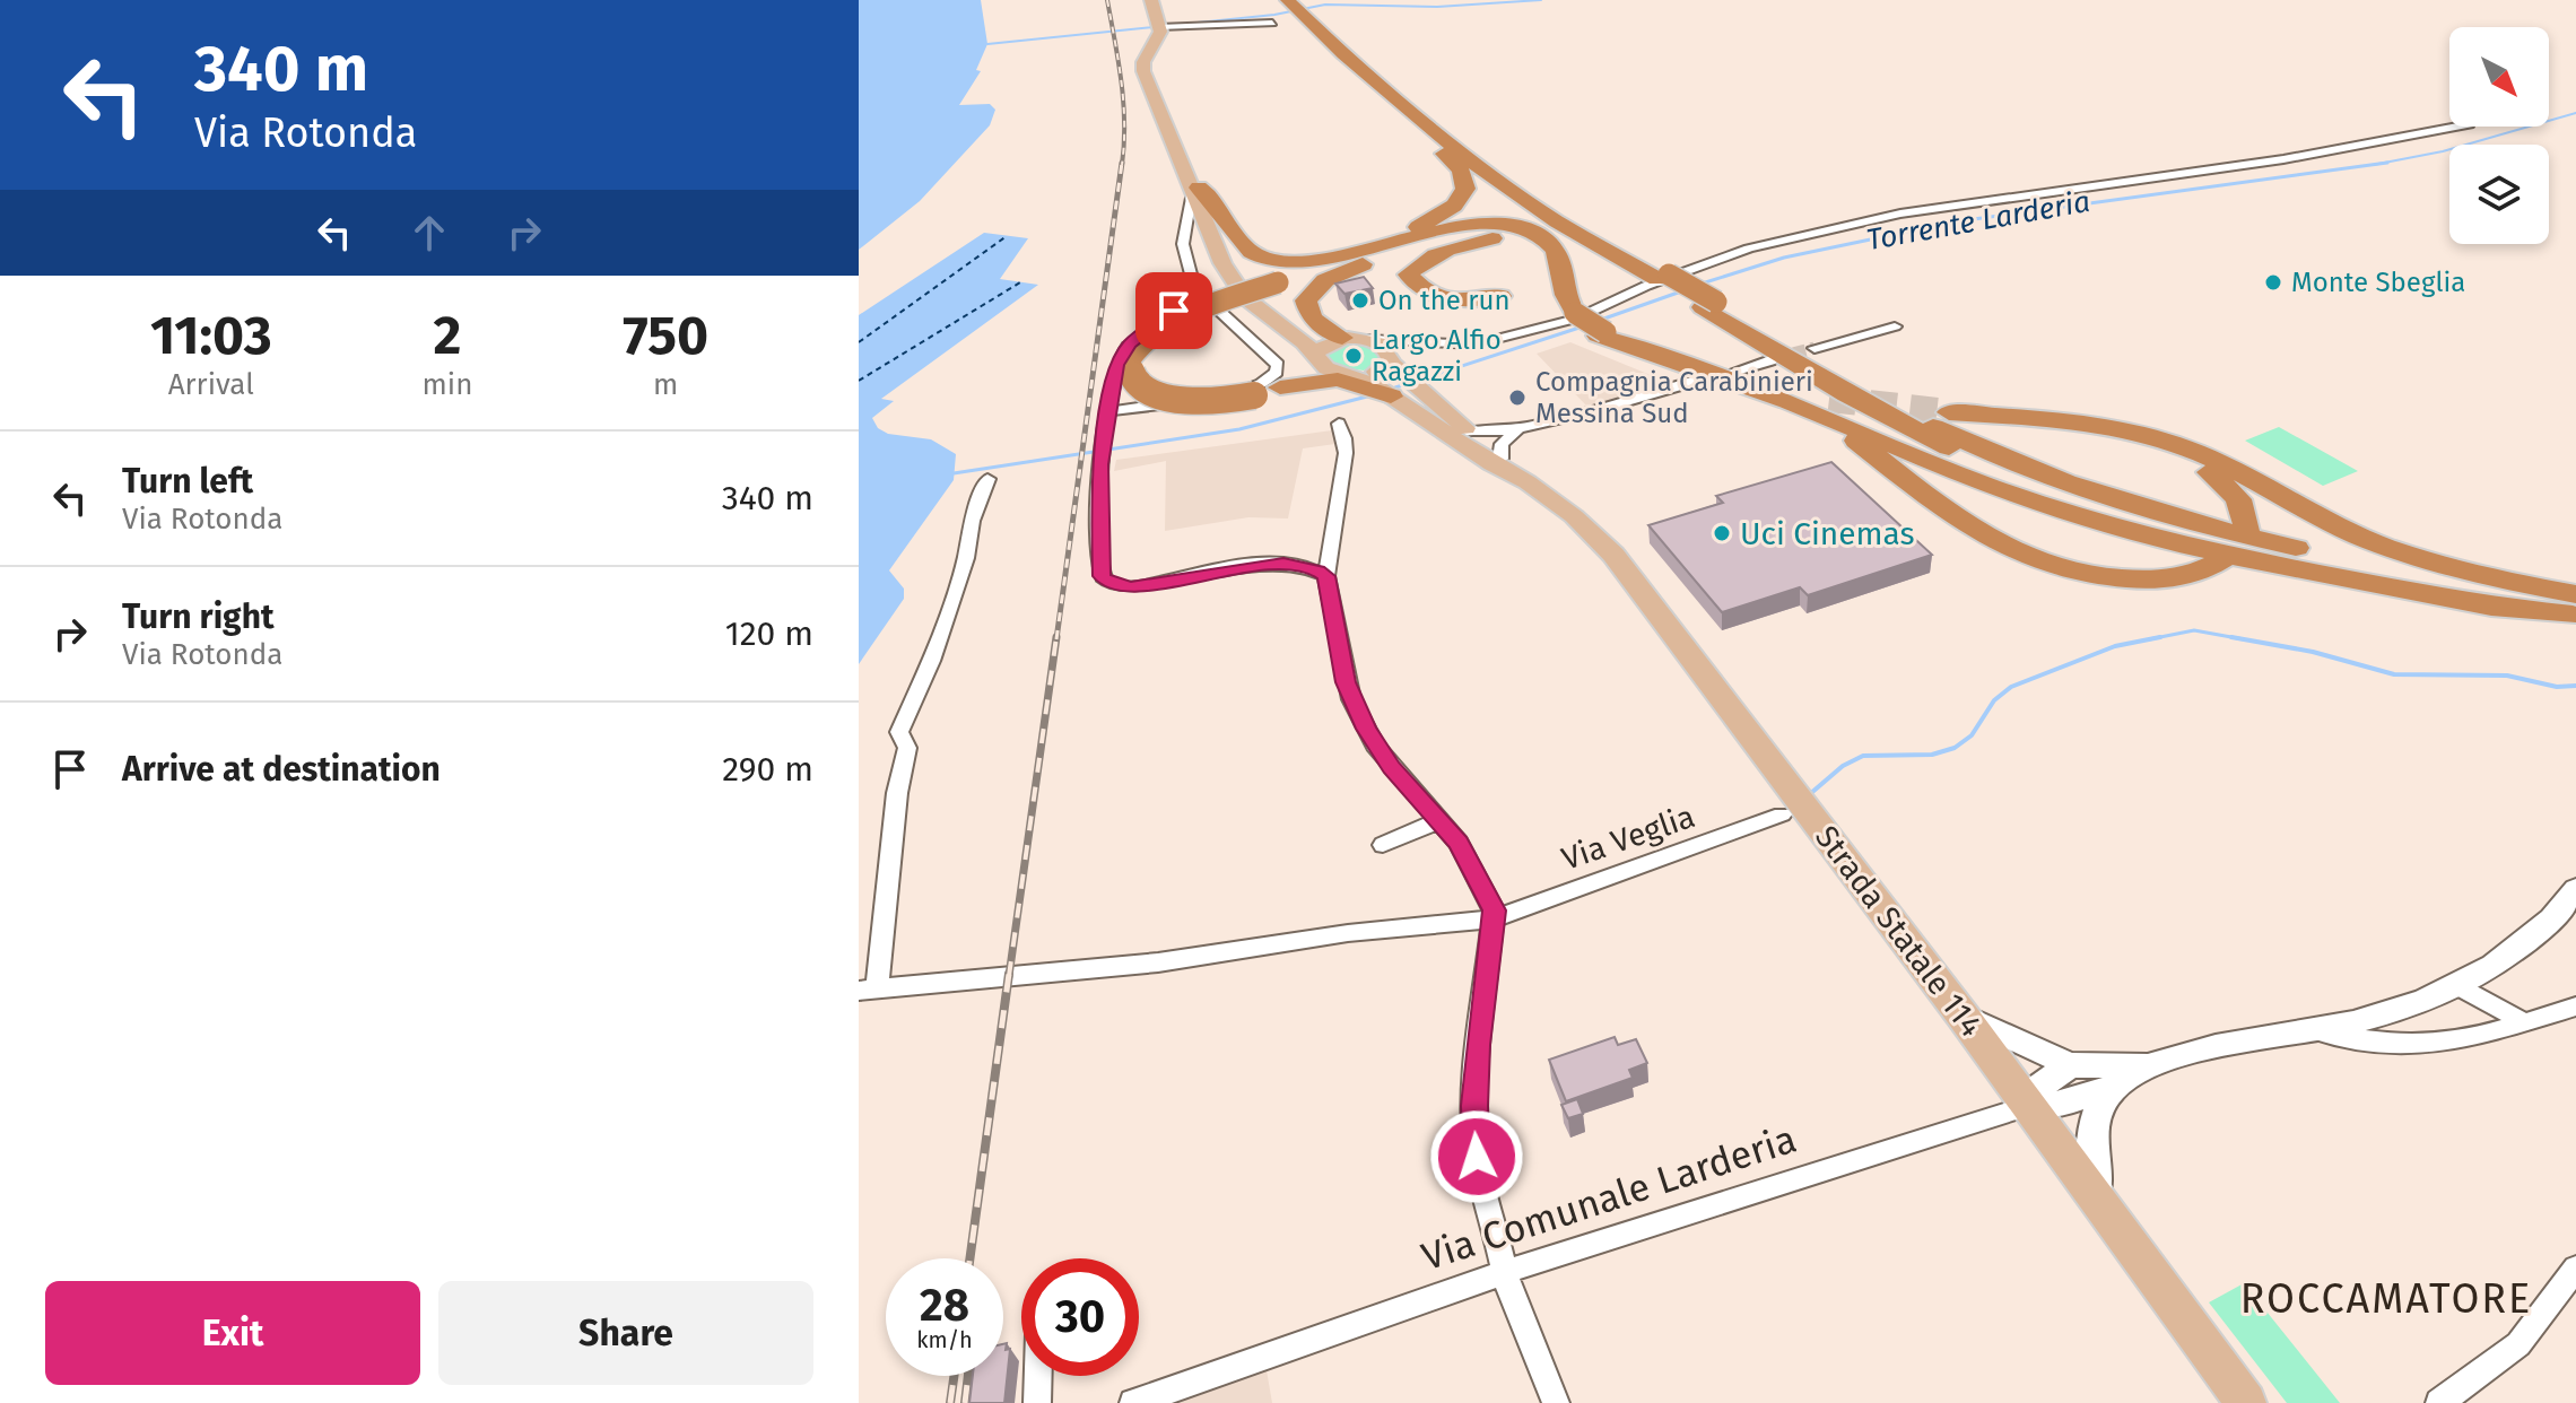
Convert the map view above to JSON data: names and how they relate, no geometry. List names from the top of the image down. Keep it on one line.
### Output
{"streets":{"main road":["Strada Statale 114"],"street":["Via Veglia","Via Comunale Larderia"]},"crossings":[["Strada Statale 114","Via Comunale Larderia"]],"districts":["ROCCAMATORE"],"water":["Torrente Larderia"],"places":["Monte Sbeglia","On the run","Largo Alfio Ragazzi","Compagnia Carabinieri Messina Sud","Uci Cinemas"],"north":"bottom right","page":{"turn":["340 m","Via Rotonda"],"eta":["11:03","Arrival","2","min","750","m"],"list":[{"name":"Turn left","note":"Via Rotonda","value":"340 m"},{"name":"Turn right","note":"Via Rotonda","value":"120 m"},{"name":"Arrive at destination","value":"290 m"}],"speed":"28 km/h","limit":"30","buttons":["Exit","Share"]}}
